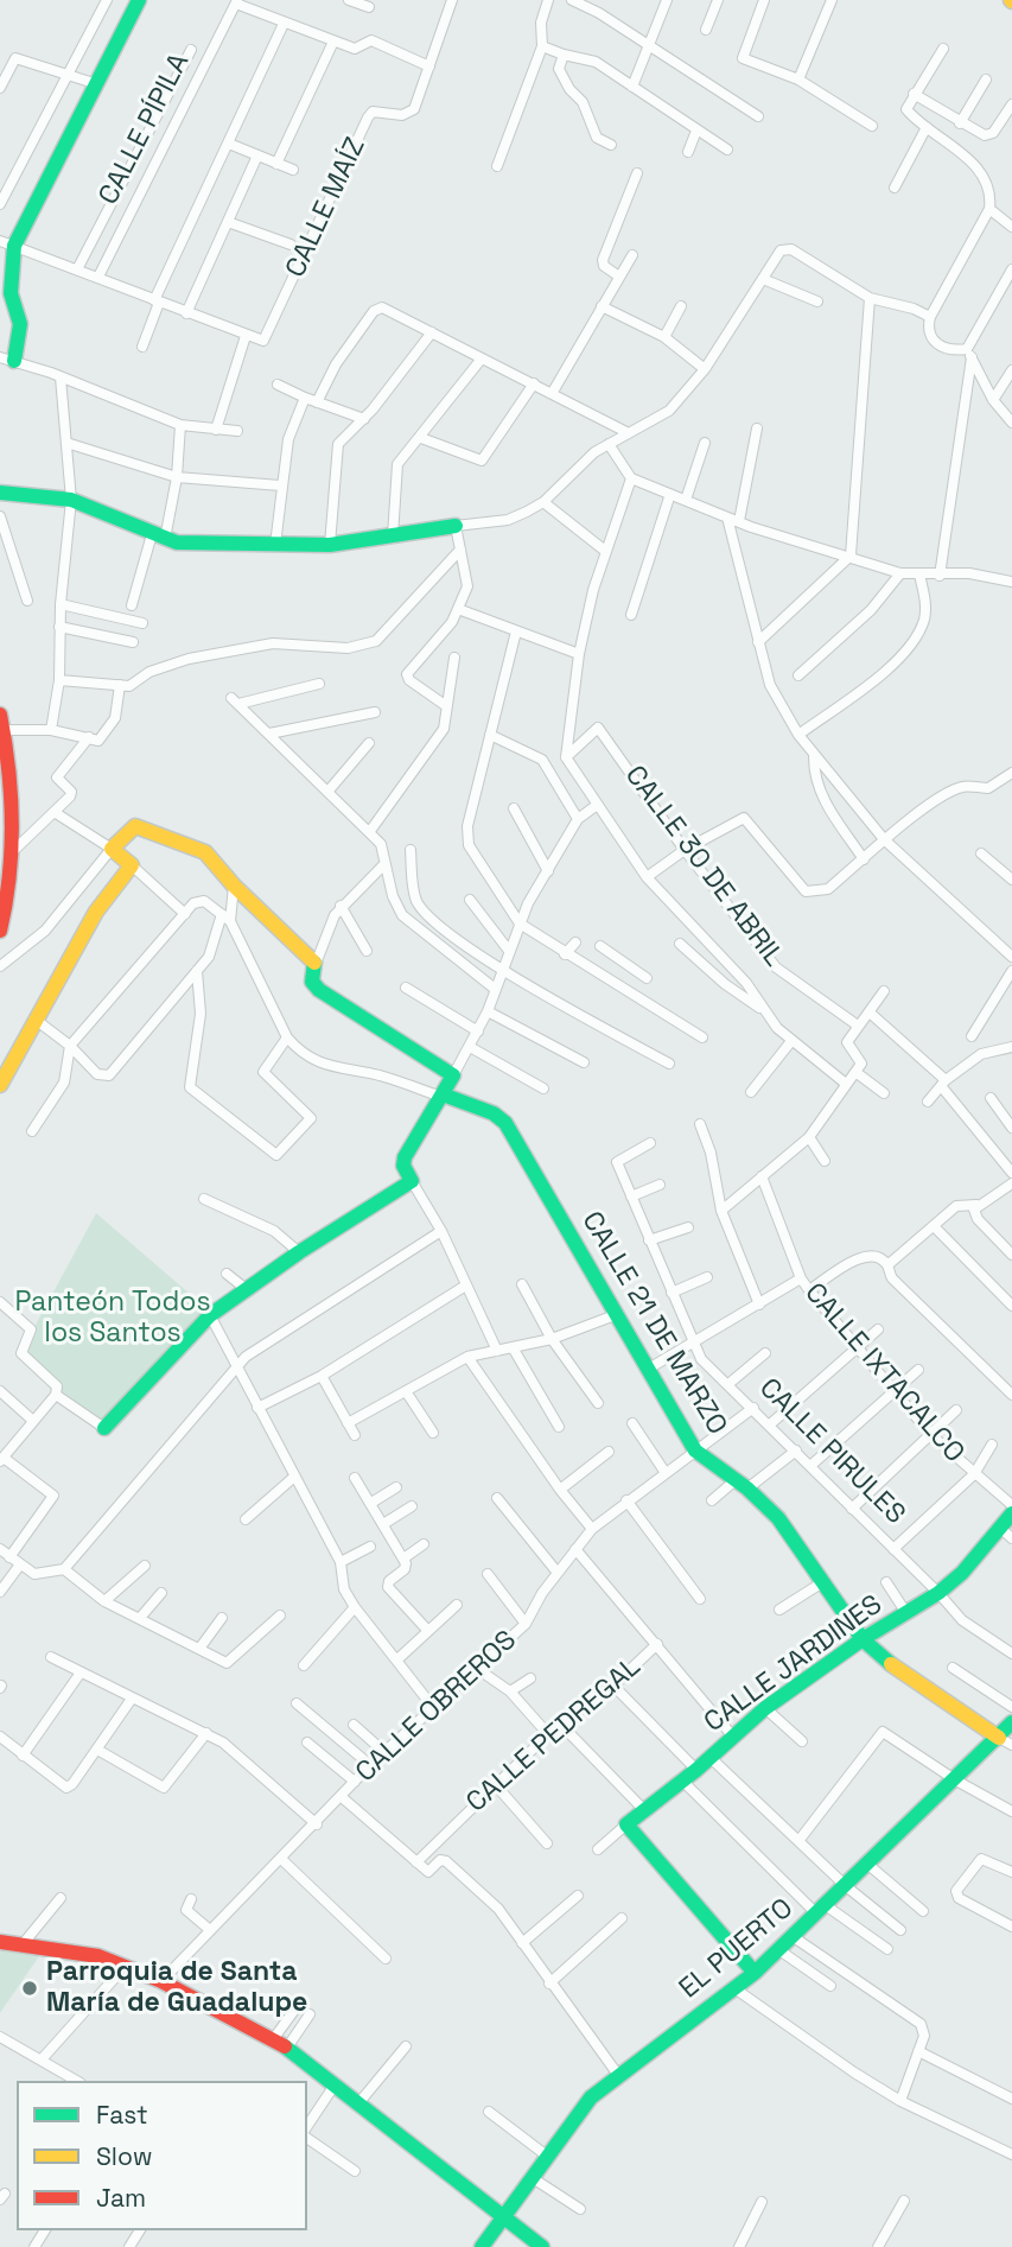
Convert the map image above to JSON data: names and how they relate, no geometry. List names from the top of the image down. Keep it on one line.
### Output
{"streets":{"street":["CALLE PÍPILA","CALLE MAÍZ","CALLE 30 DE ABRIL","CALLE 21 DE MARZO","CALLE IXTACALCO","CALLE PIRULES","CALLE JARDINES","CALLE OBREROS","CALLE PEDREGAL","EL PUERTO"]},"crossings":[["CALLE 21 DE MARZO","CALLE JARDINES"],["CALLE 21 DE MARZO","CALLE OBREROS"],["CALLE 21 DE MARZO","EL PUERTO"],["CALLE PIRULES","CALLE JARDINES"],["CALLE PIRULES","CALLE OBREROS"]],"parks":["Panteón Todos los Santos"],"places":["Parroquia de Santa María de Guadalupe"],"legend":["Fast","Slow","Jam"]}
